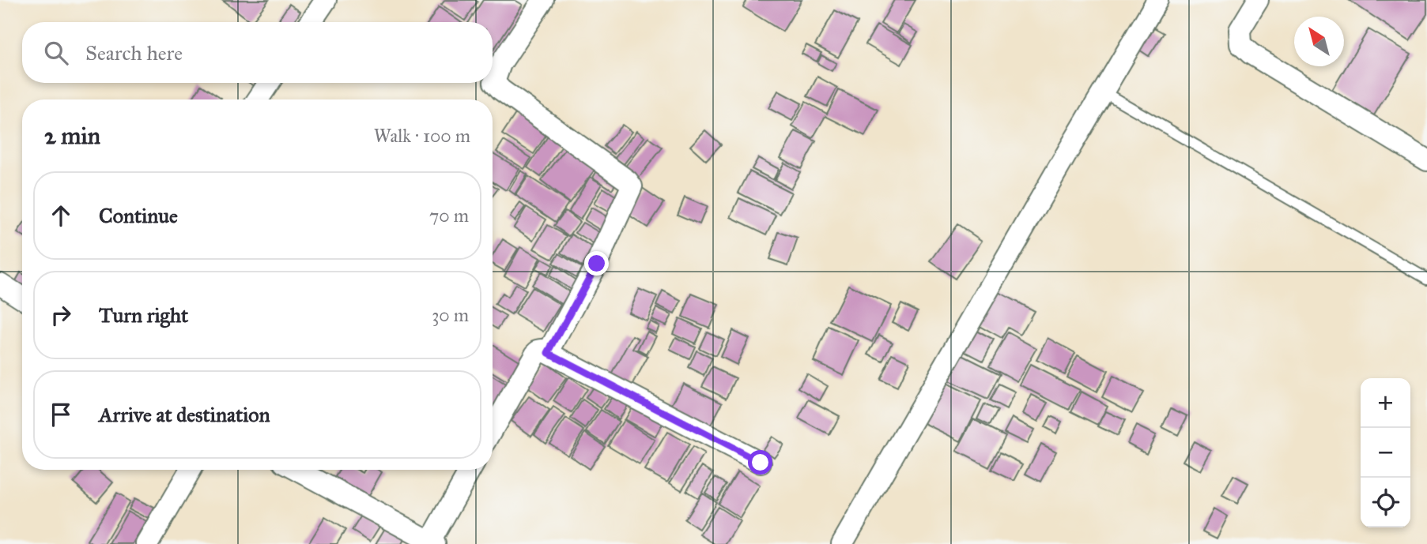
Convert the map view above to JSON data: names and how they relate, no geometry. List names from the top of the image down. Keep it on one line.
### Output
{"north":"top left","page":{"search":"Search here","heading":["2 min","Walk · 100 m"],"list":[["Continue","70 m"],["Turn right","30 m"],"Arrive at destination"],"map_buttons":["+","−"]}}
